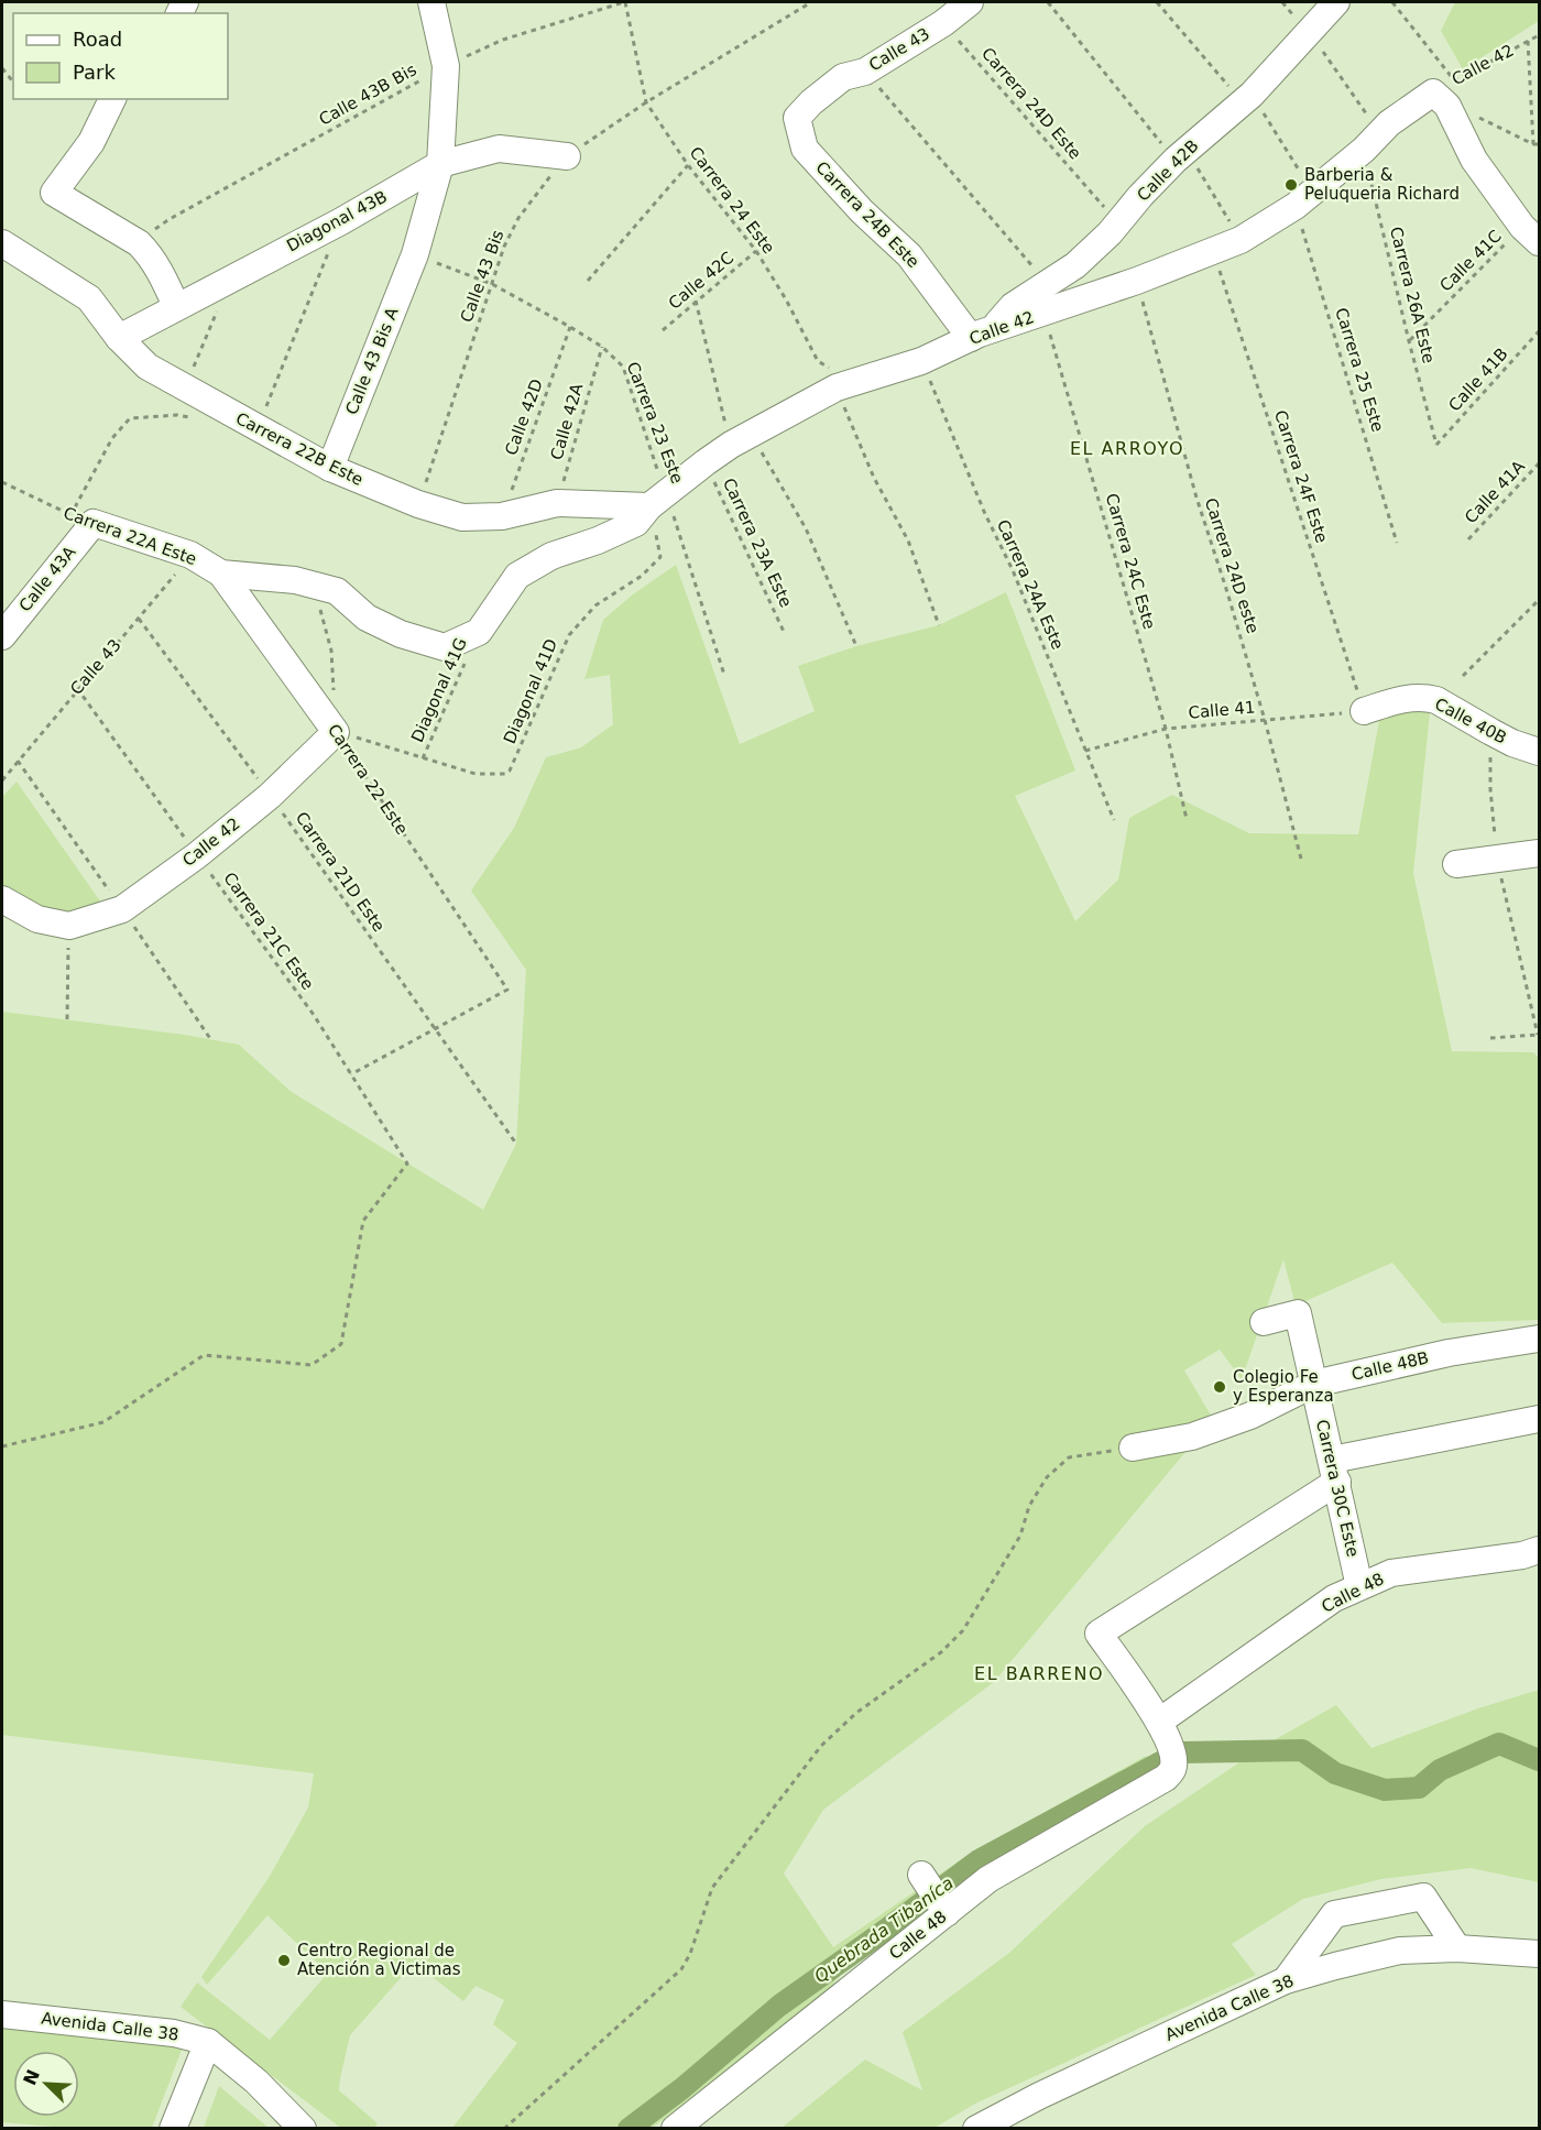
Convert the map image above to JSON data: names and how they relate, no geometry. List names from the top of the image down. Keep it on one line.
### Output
{"streets":{"street":["Calle 43","Calle 42","Calle 42B","Carrera 24B Este","Diagonal 43B","Calle 43 Bis A","Carrera 22B Este","Carrera 22A Este","Calle 43A","Calle 40B","Carrera 22 Este","Calle 48B","Carrera 30C Este","Calle 48","Avenida Calle 38"],"path":["Calle 43B Bis","Carrera 24D Este","Carrera 24 Este","Calle 41C","Calle 43 Bis","Calle 42C","Carrera 26A Este","Carrera 25 Este","Calle 41B","Calle 42D","Calle 42A","Carrera 23 Este","Carrera 24F Este","Calle 41A","Carrera 23A Este","Carrera 24C Este","Carrera 24D este","Carrera 24A Este","Diagonal 41G","Diagonal 41D","Calle 41","Carrera 21D Este","Carrera 21C Este"]},"crossings":[["Calle 43","Carrera 24D Este"],["Calle 43","Carrera 24B Este"],["Calle 43","Carrera 22A Este"],["Calle 43","Carrera 21D Este"],["Calle 43","Carrera 21C Este"],["Calle 42","Calle 42B"],["Calle 42","Carrera 24 Este"],["Calle 42","Carrera 24B Este"],["Calle 42","Carrera 26A Este"],["Calle 42","Carrera 25 Este"],["Calle 42","Carrera 23 Este"],["Calle 42","Carrera 22B Este"],["Calle 42","Carrera 24F Este"],["Calle 42","Carrera 22A Este"],["Calle 42","Carrera 23A Este"],["Calle 42","Carrera 24C Este"],["Calle 42","Carrera 24D este"],["Calle 42","Carrera 24A Este"],["Calle 42","Diagonal 41G"],["Calle 42","Diagonal 41D"],["Calle 42","Carrera 22 Este"],["Calle 42","Carrera 21D Este"],["Calle 42","Carrera 21C Este"],["Calle 43B Bis","Carrera 24 Este"],["Calle 43B Bis","Calle 43 Bis A"],["Carrera 24D Este","Calle 42B"],["Calle 42B","Carrera 24B Este"],["Calle 42B","Carrera 25 Este"],["Carrera 24 Este","Calle 43 Bis"],["Carrera 24 Este","Calle 42C"],["Diagonal 43B","Calle 43 Bis"],["Diagonal 43B","Calle 43 Bis A"],["Diagonal 43B","Carrera 22B Este"],["Calle 41C","Carrera 26A Este"],["Calle 43 Bis","Carrera 23 Este"],["Calle 43 Bis","Carrera 22B Este"],["Carrera 26A Este","Calle 41B"],["Calle 43 Bis A","Carrera 23 Este"],["Calle 43 Bis A","Carrera 22B Este"],["Calle 42D","Carrera 23 Este"],["Calle 42D","Carrera 22B Este"],["Calle 42A","Carrera 23 Este"],["Calle 42A","Carrera 22B Este"],["Carrera 23 Este","Carrera 22B Este"],["Carrera 23 Este","Diagonal 41D"],["Carrera 22B Este","Diagonal 41D"],["Carrera 24F Este","Calle 41"],["Carrera 24F Este","Calle 40B"],["Carrera 22A Este","Calle 43A"],["Carrera 22A Este","Diagonal 41G"],["Carrera 22A Este","Carrera 22 Este"],["Carrera 24C Este","Calle 41"],["Carrera 24D este","Calle 41"],["Carrera 24A Este","Calle 41"],["Diagonal 41G","Diagonal 41D"],["Calle 41","Calle 40B"],["Carrera 22 Este","Carrera 21D Este"],["Calle 48B","Carrera 30C Este"],["Carrera 30C Este","Calle 48"]],"districts":["EL ARROYO","EL BARRENO"],"water":["Quebrada Tibaníca"],"places":["Barberia & Peluqueria Richard","Colegio Fe y Esperanza","Centro Regional de Atención a Victimas"],"legend":["Road","Park"],"north":"top left"}
